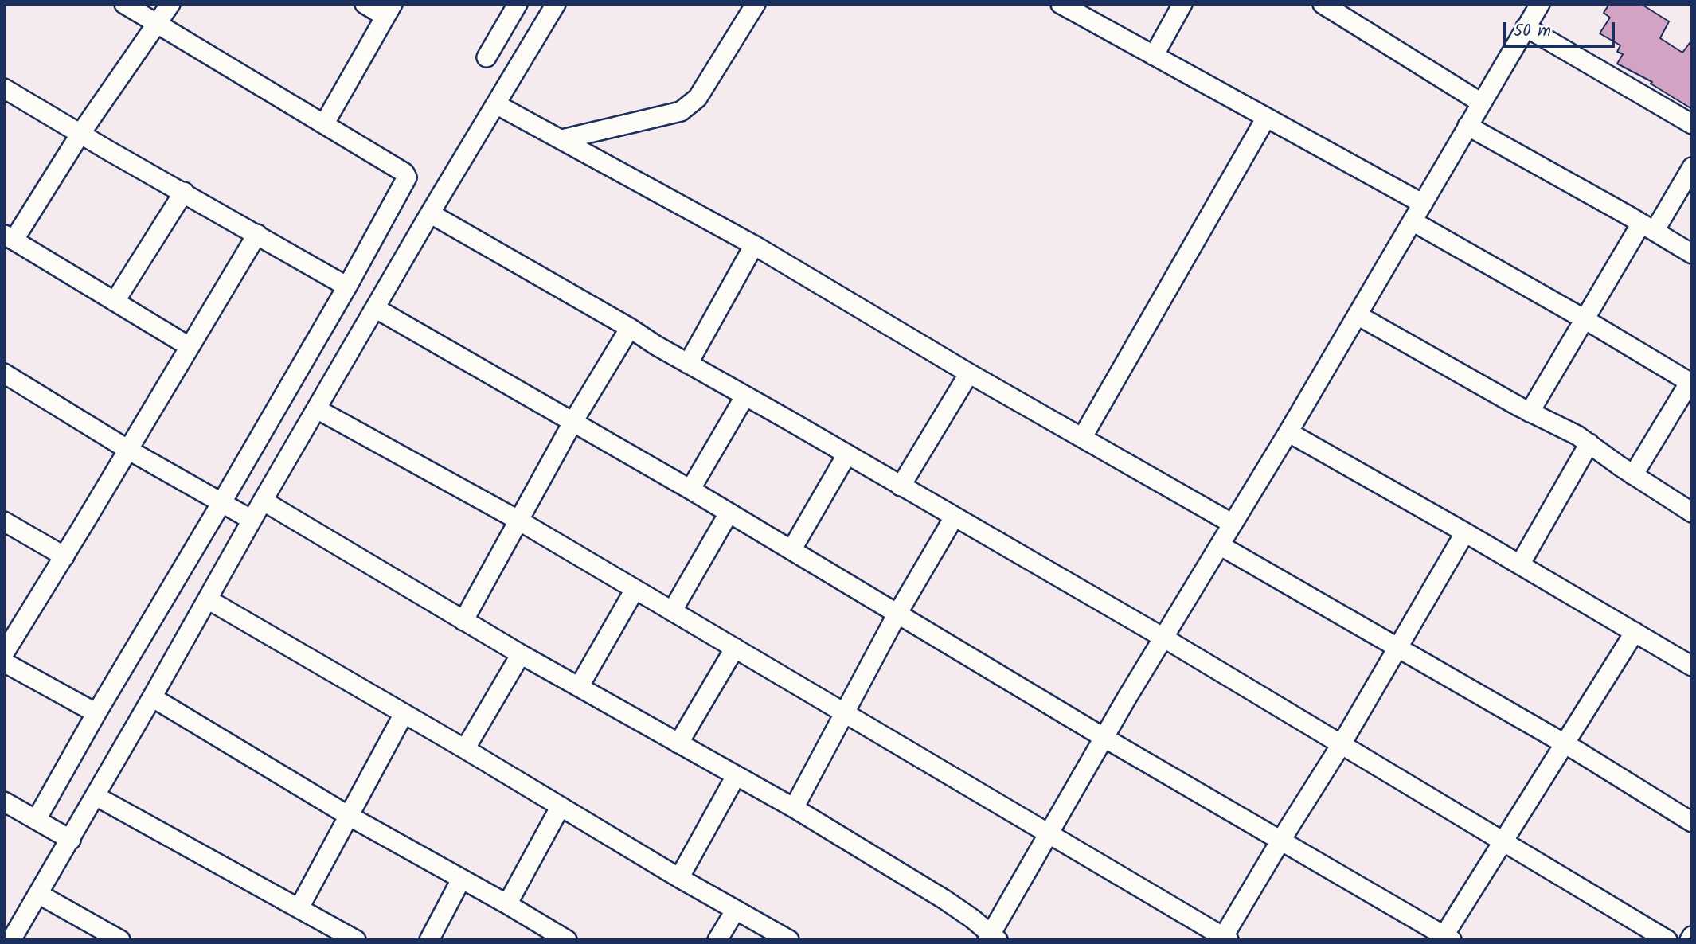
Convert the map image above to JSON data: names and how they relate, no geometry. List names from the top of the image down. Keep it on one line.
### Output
{"scale_bar":"50 m"}
